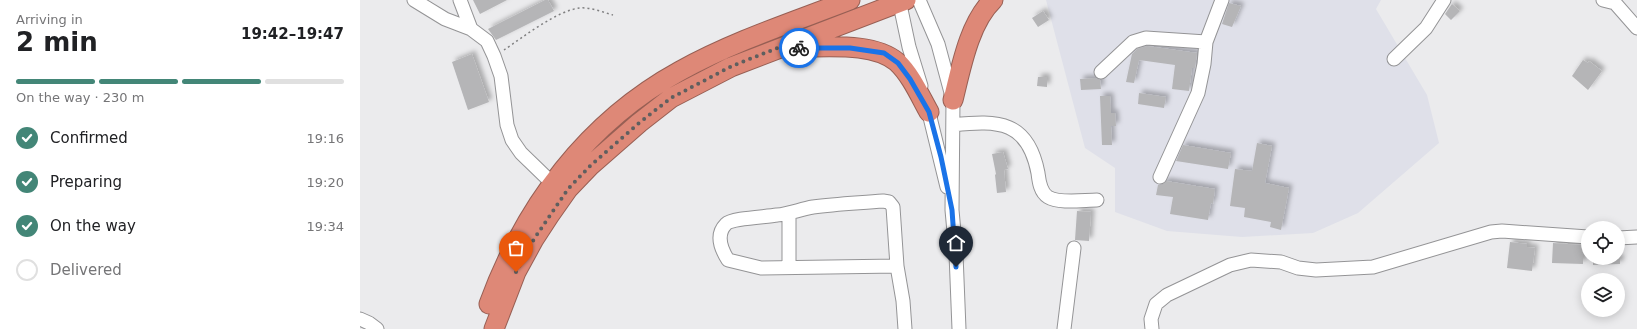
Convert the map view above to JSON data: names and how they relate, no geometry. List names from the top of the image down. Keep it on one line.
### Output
{"page":{"heading":["2 min","Arriving in","19:42–19:47"],"bar":"On the way · 230 m","list":[["Confirmed","19:16"],["Preparing","19:20"],["On the way","19:34"],"Delivered"]}}
